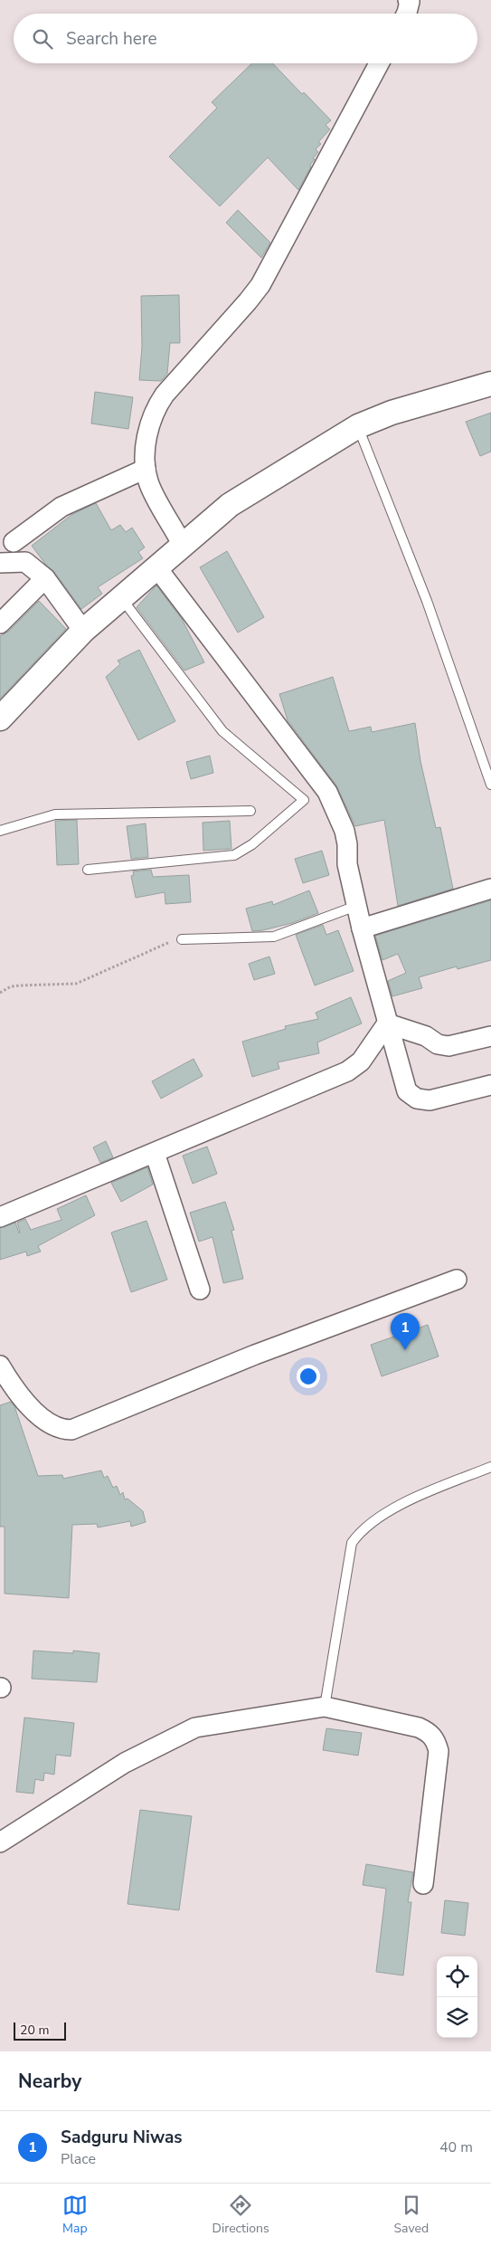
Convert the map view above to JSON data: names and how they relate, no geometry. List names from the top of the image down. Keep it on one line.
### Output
{"scale_bar":"20 m","page":{"search":"Search here","pins":"1","scale":"20 m","heading":"Nearby","list":[{"mark":"1","name":"Sadguru Niwas","note":"Place","value":"40 m"}],"nav":["Map","Directions","Saved"]}}
